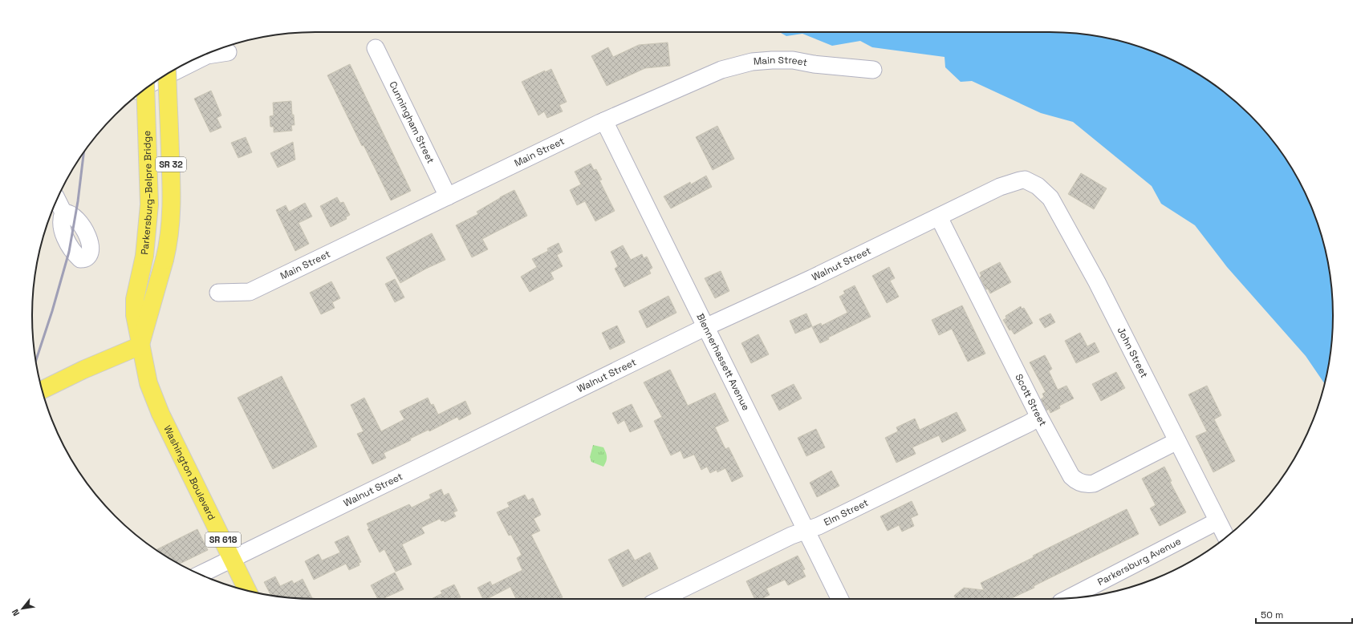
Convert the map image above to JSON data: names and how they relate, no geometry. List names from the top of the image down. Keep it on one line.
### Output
{"streets":{"main road":["SR 32","Parkersburg–Belpre Bridge","Washington Boulevard","SR 618"],"street":["Main Street","Cunningham Street","Walnut Street","John Street","Blennerhassett Avenue","Scott Street","Elm Street","Parkersburg Avenue"]},"crossings":[["Main Street","Cunningham Street"],["Main Street","Blennerhassett Avenue"],["SR 32","Parkersburg–Belpre Bridge"],["SR 32","Washington Boulevard"],["Parkersburg–Belpre Bridge","Washington Boulevard"],["Walnut Street","John Street"],["Walnut Street","Blennerhassett Avenue"],["Walnut Street","Scott Street"],["Walnut Street","Washington Boulevard"],["John Street","Scott Street"],["John Street","Parkersburg Avenue"],["Blennerhassett Avenue","Elm Street"],["Scott Street","Elm Street"]],"scale_bar":"50 m","north":"bottom left"}
